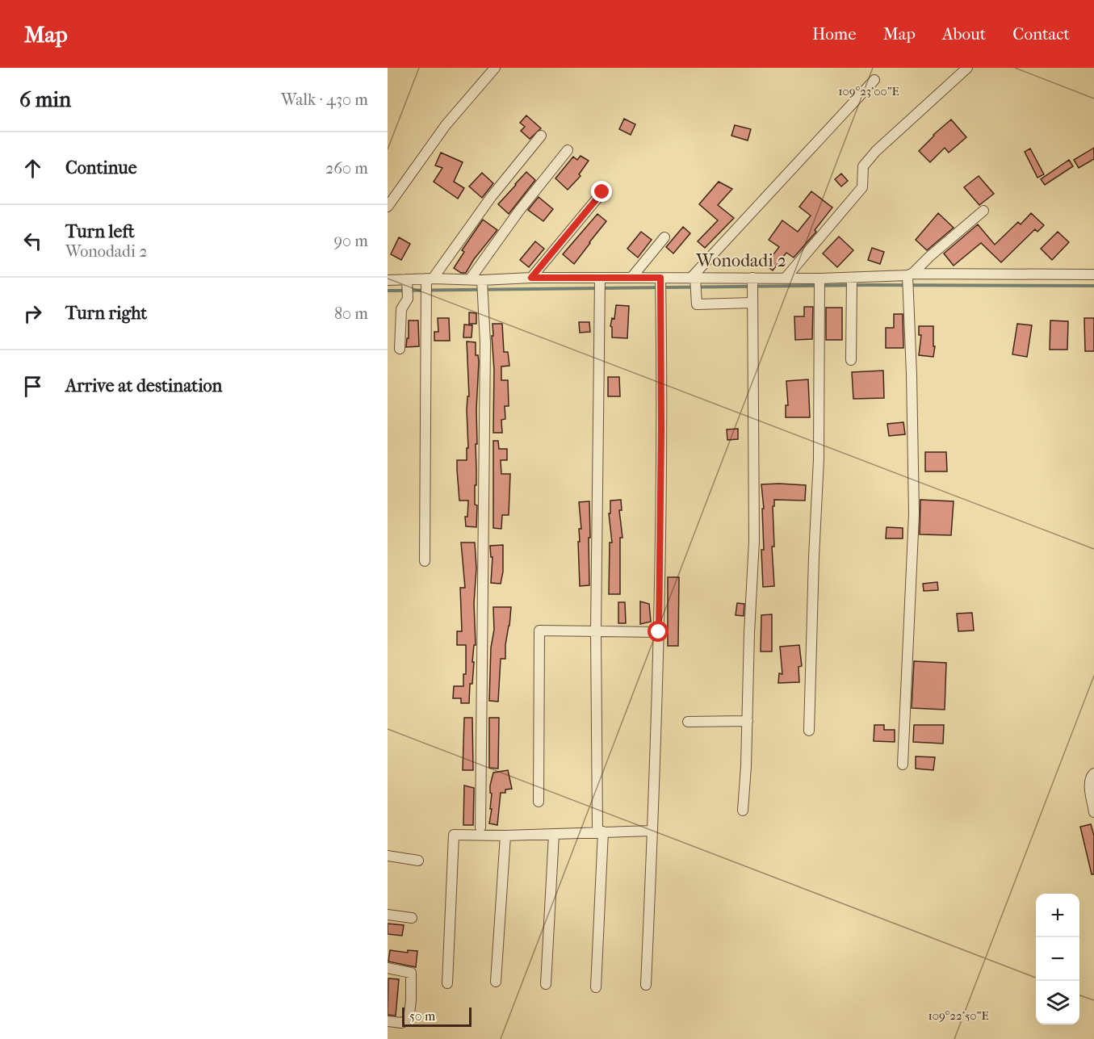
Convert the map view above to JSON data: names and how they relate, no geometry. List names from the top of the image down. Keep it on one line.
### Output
{"streets":{"street":["Wonodadi 2"]},"scale_bar":"50 m","page":{"header":"Map","nav":["Home","Map","About","Contact"],"heading":["6 min","Walk · 430 m"],"list":[["Continue","260 m"],["Turn left","Wonodadi 2","90 m"],["Turn right","80 m"],"Arrive at destination"],"map_buttons":["+","−"],"scale":"50 m"},"coordinates":["109°23'00\"E","109°22'50\"E"]}
